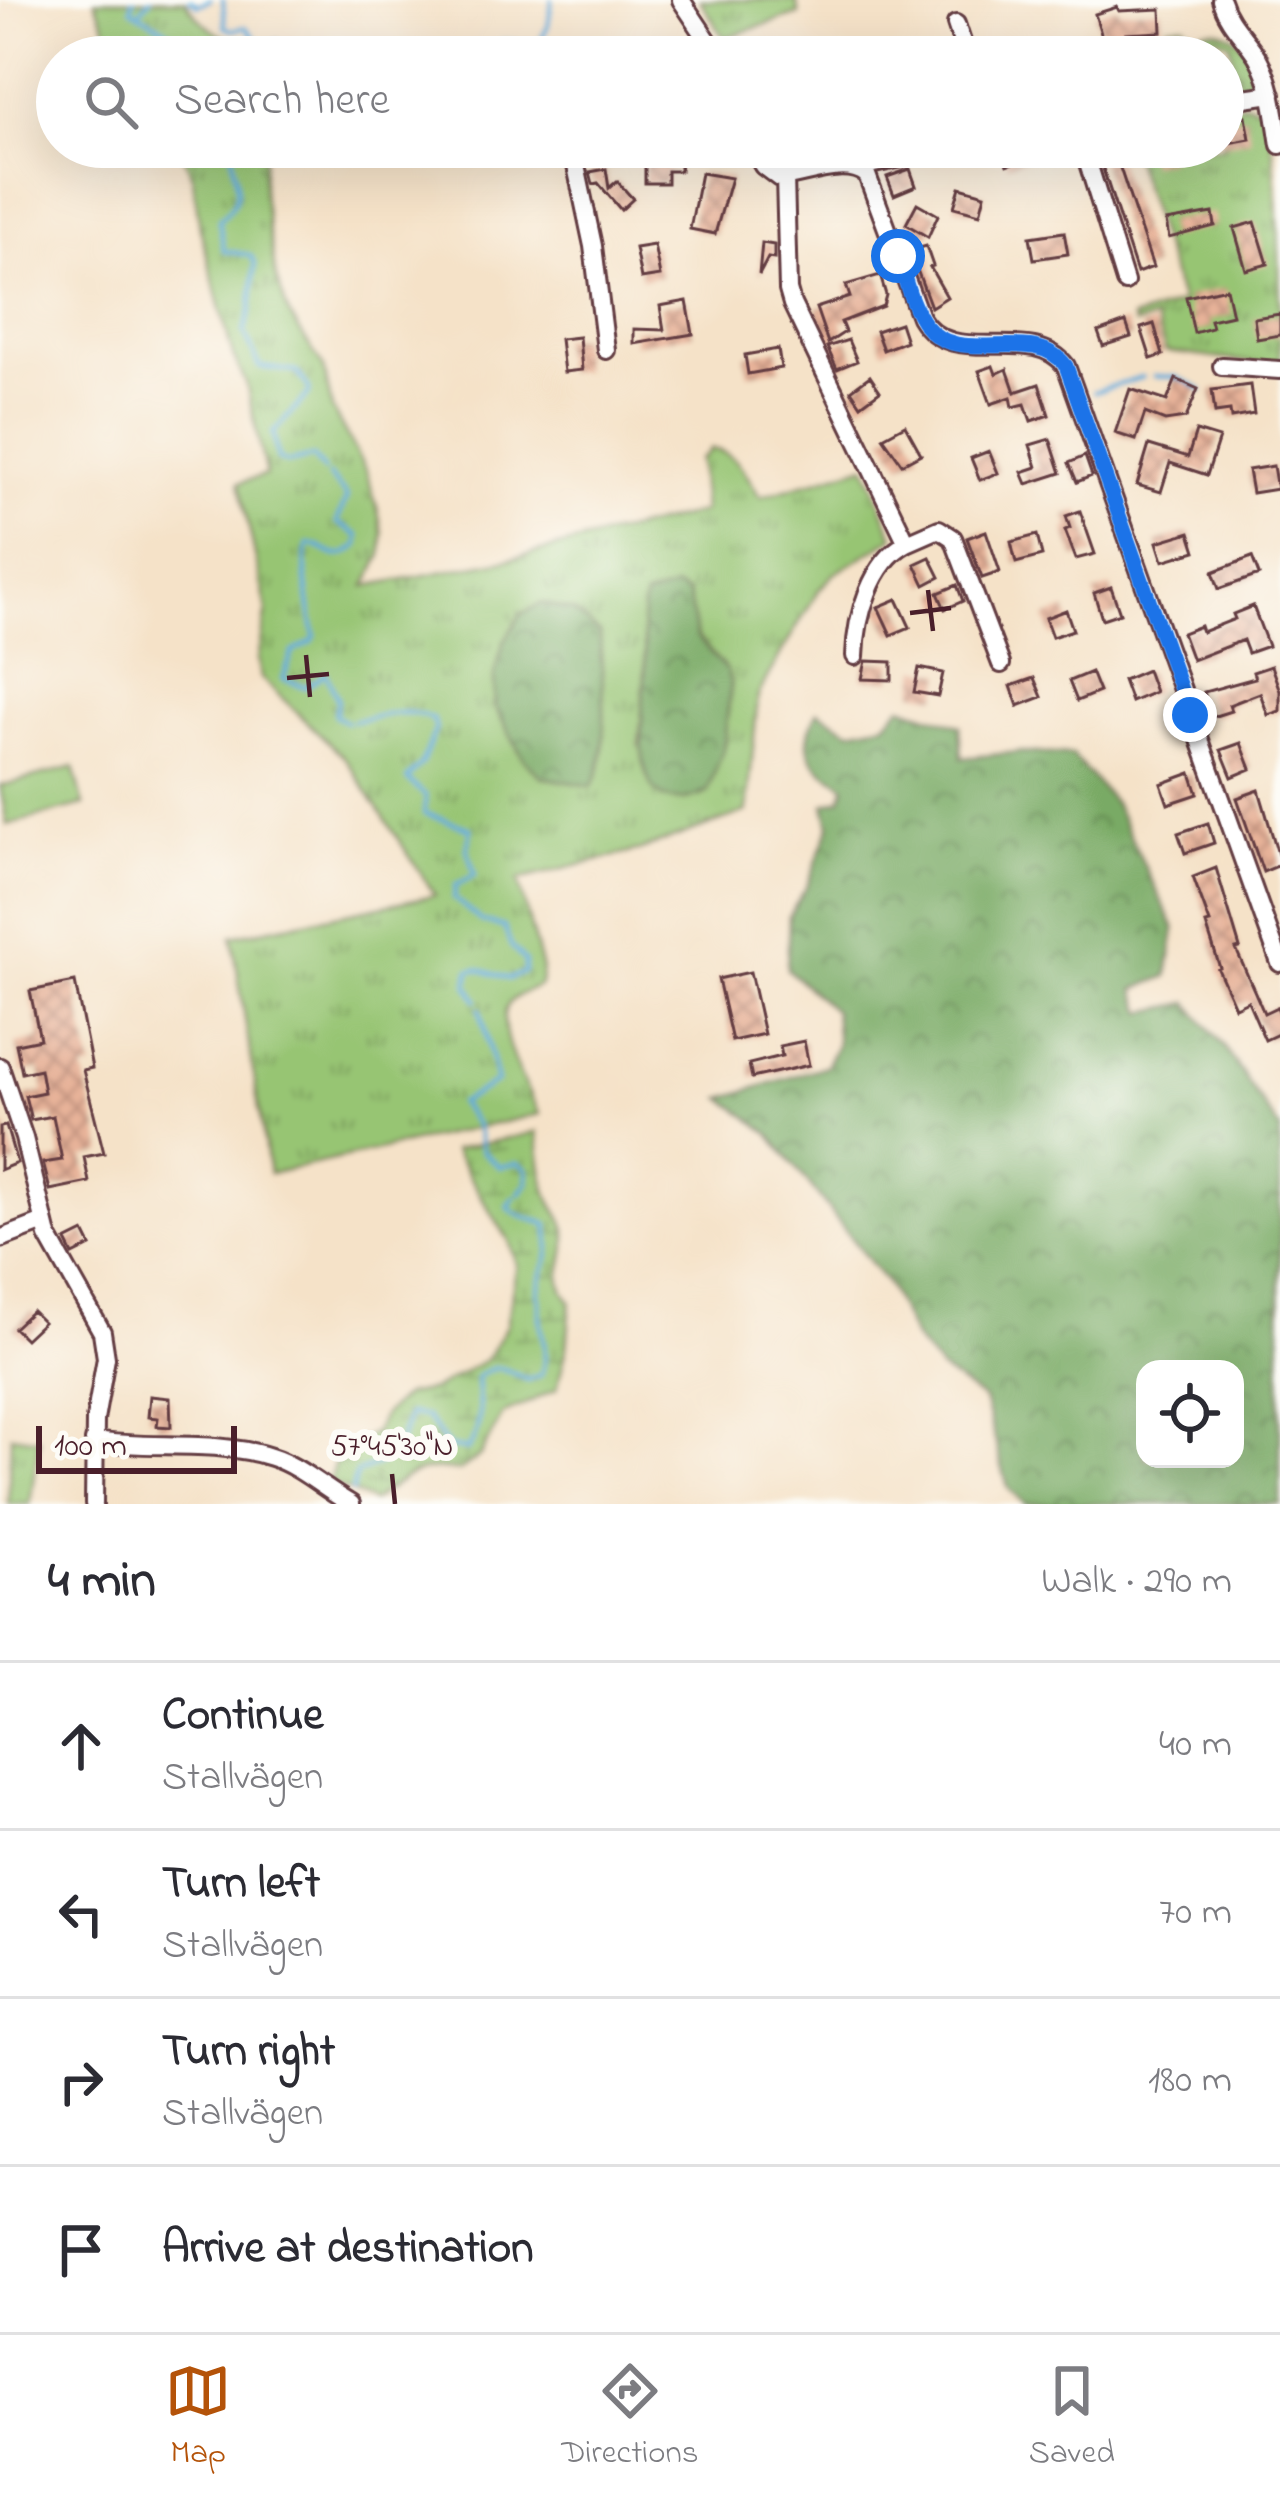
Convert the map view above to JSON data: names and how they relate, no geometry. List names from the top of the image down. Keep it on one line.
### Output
{"scale_bar":"100 m","page":{"search":"Search here","scale":"100 m","heading":["4 min","Walk · 290 m"],"list":[["Continue","Stallvägen","40 m"],["Turn left","Stallvägen","70 m"],["Turn right","Stallvägen","180 m"],"Arrive at destination"],"nav":["Map","Directions","Saved"]},"coordinates":["57°45'30\"N"]}
